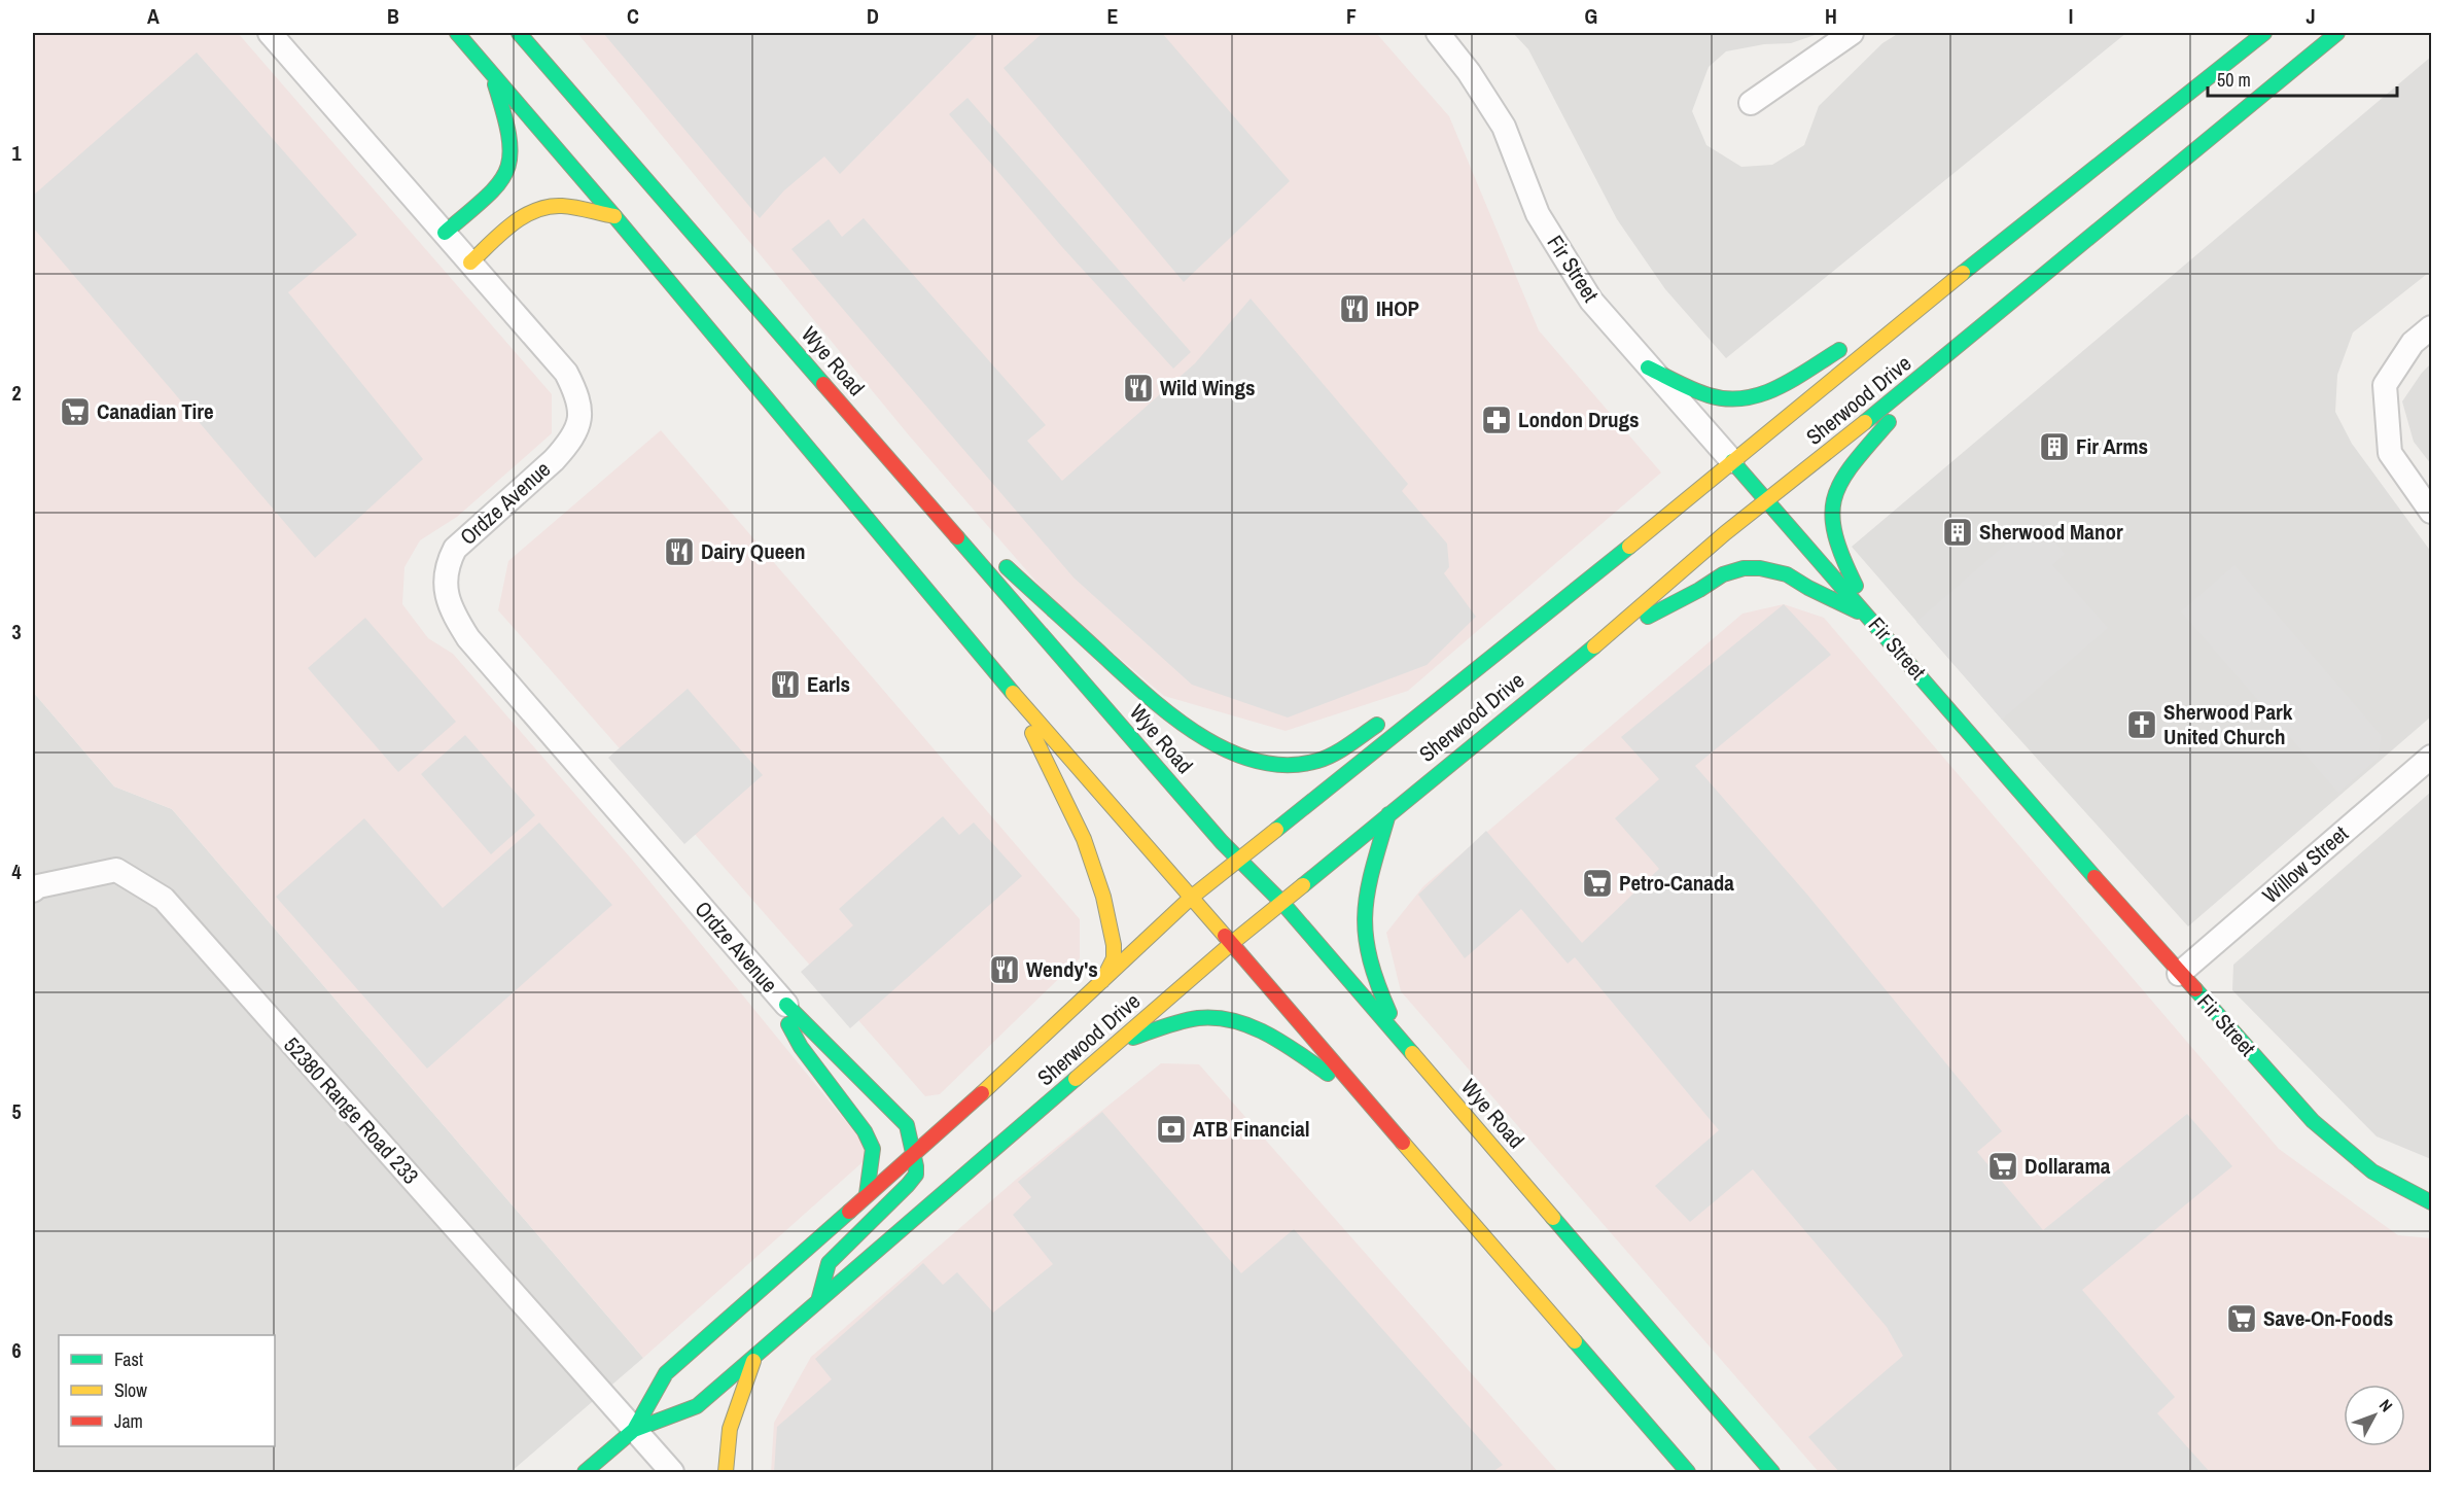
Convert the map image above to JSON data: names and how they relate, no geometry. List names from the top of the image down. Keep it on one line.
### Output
{"streets":{"main road":["Fir Street","Wye Road","Sherwood Drive"],"street":["Ordze Avenue","Willow Street","52380 Range Road 233"]},"crossings":[["Fir Street","Sherwood Drive"],["Fir Street","Willow Street"],["Wye Road","Sherwood Drive"],["Sherwood Drive","52380 Range Road 233"]],"places":{"restaurant":["IHOP","Wild Wings","Dairy Queen","Earls","Wendy's"],"supermarket":["Canadian Tire","Petro-Canada","Dollarama","Save-On-Foods"],"pharmacy":["London Drugs"],"building":["Fir Arms","Sherwood Manor"],"church":["Sherwood Park United Church"],"bank":["ATB Financial"]},"legend":["Fast","Slow","Jam"],"scale_bar":"50 m","north":"top right","grid":{"columns":["A","B","C","D","E","F","G","H","I","J"],"rows":["1","2","3","4","5","6"]}}
